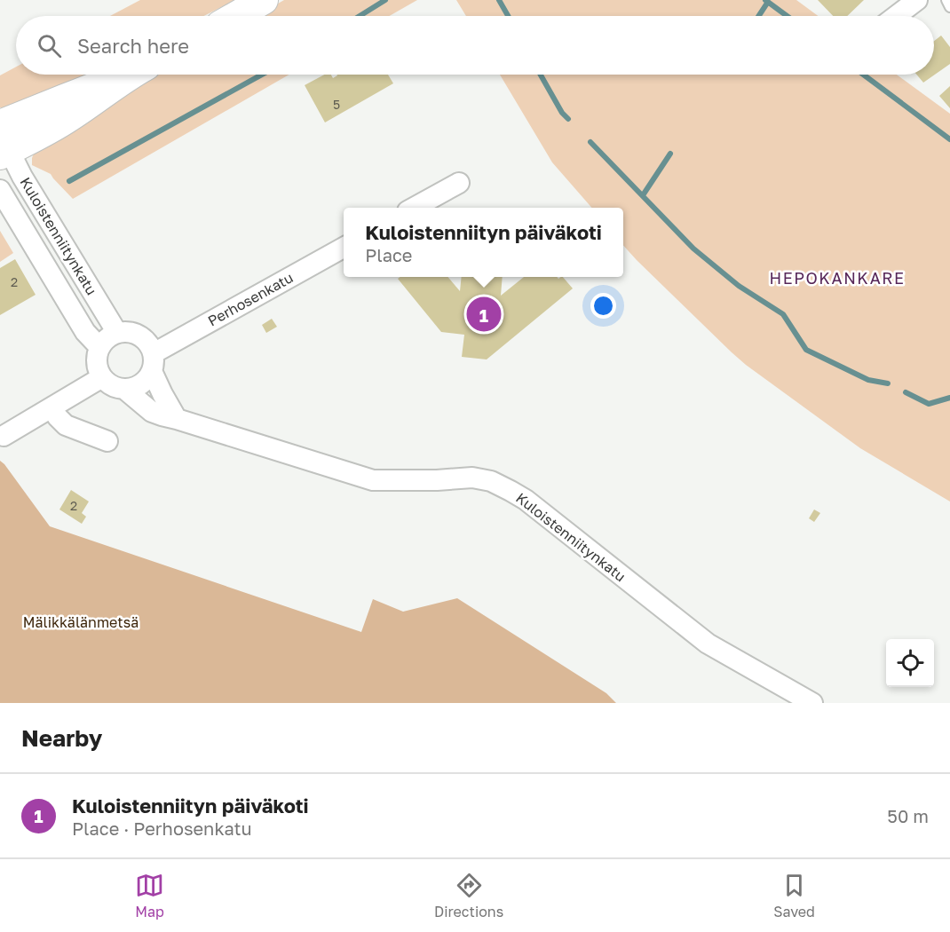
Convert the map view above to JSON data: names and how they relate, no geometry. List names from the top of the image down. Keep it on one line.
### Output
{"streets":{"street":["Kuloistenniitynkatu","Perhosenkatu"]},"crossings":[["Kuloistenniitynkatu","Perhosenkatu"]],"districts":["HEPOKANKARE"],"parks":["Mälikkälänmetsä"],"house_numbers":["5","2","2"],"page":{"search":"Search here","popup":["Kuloistenniityn päiväkoti","Place"],"pins":"1","heading":"Nearby","list":[{"mark":"1","name":"Kuloistenniityn päiväkoti","note":"Place · Perhosenkatu","value":"50 m"}],"nav":["Map","Directions","Saved"]}}
